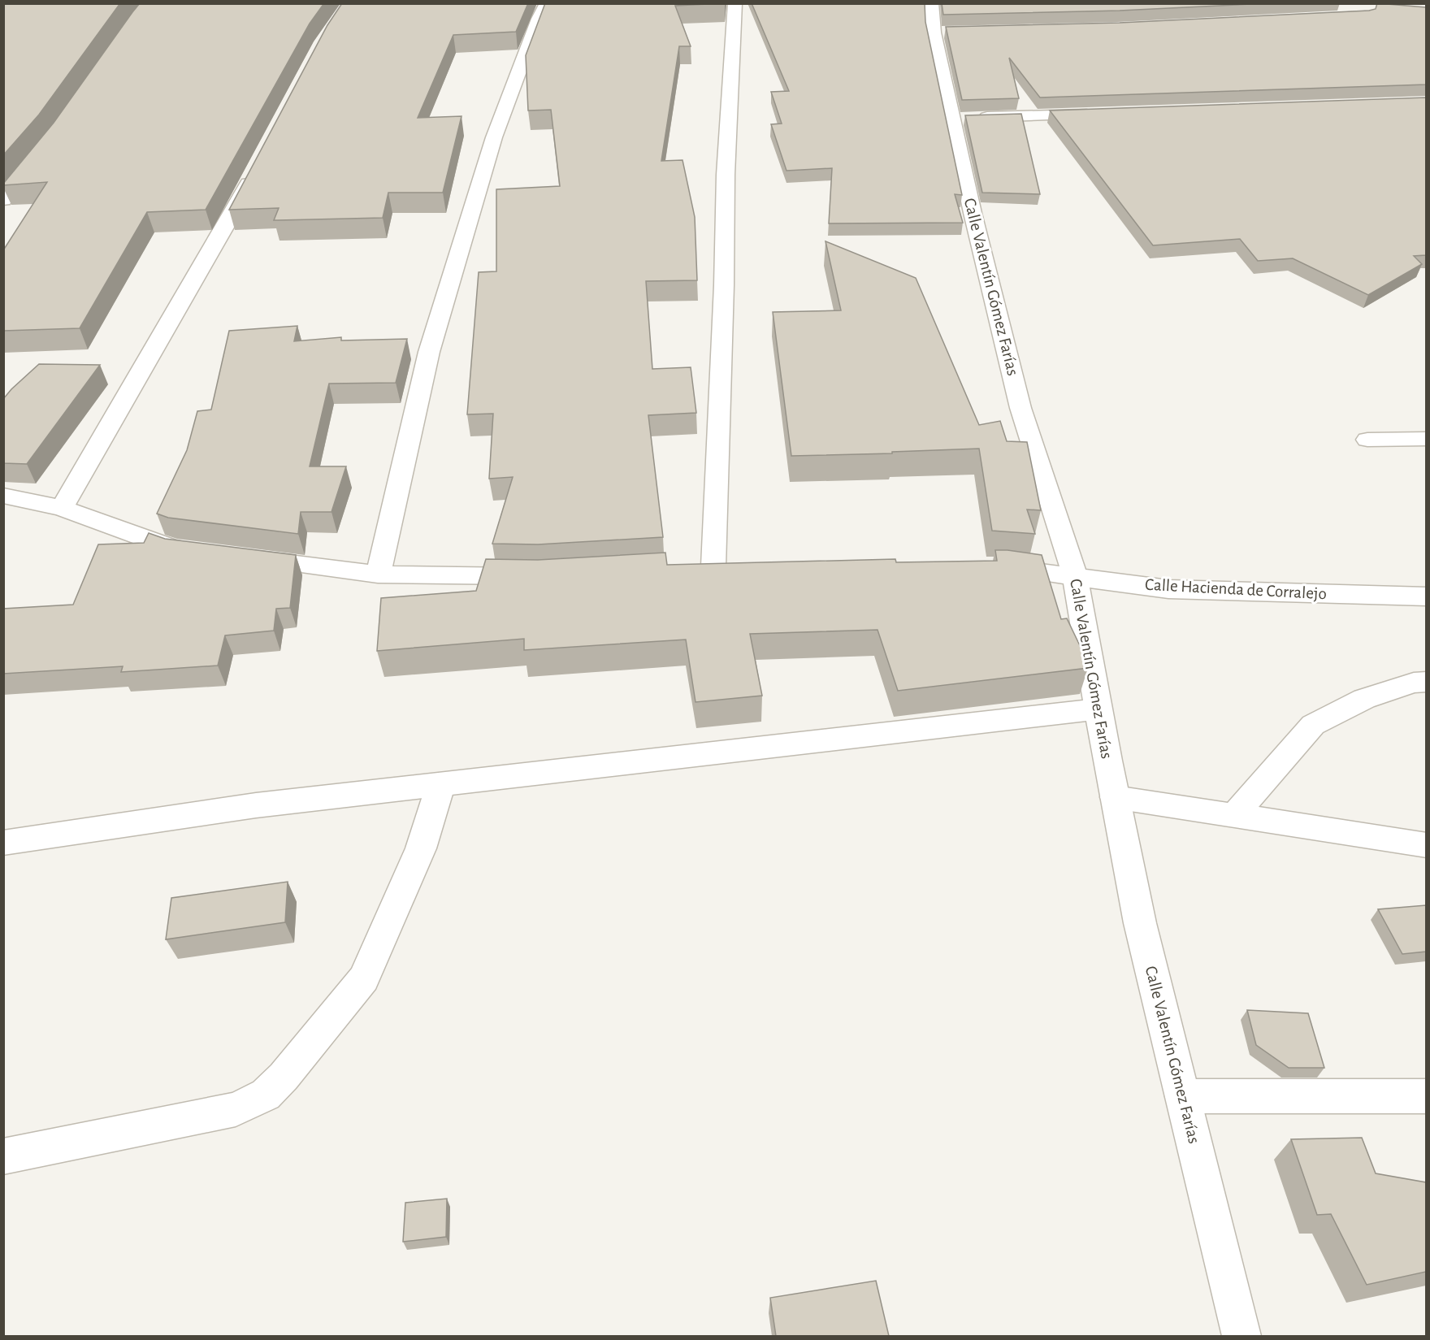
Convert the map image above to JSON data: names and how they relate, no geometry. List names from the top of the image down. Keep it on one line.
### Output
{"streets":{"street":["Calle Valentín Gómez Farías","Calle Hacienda de Corralejo"]},"crossings":[["Calle Valentín Gómez Farías","Calle Hacienda de Corralejo"]]}
